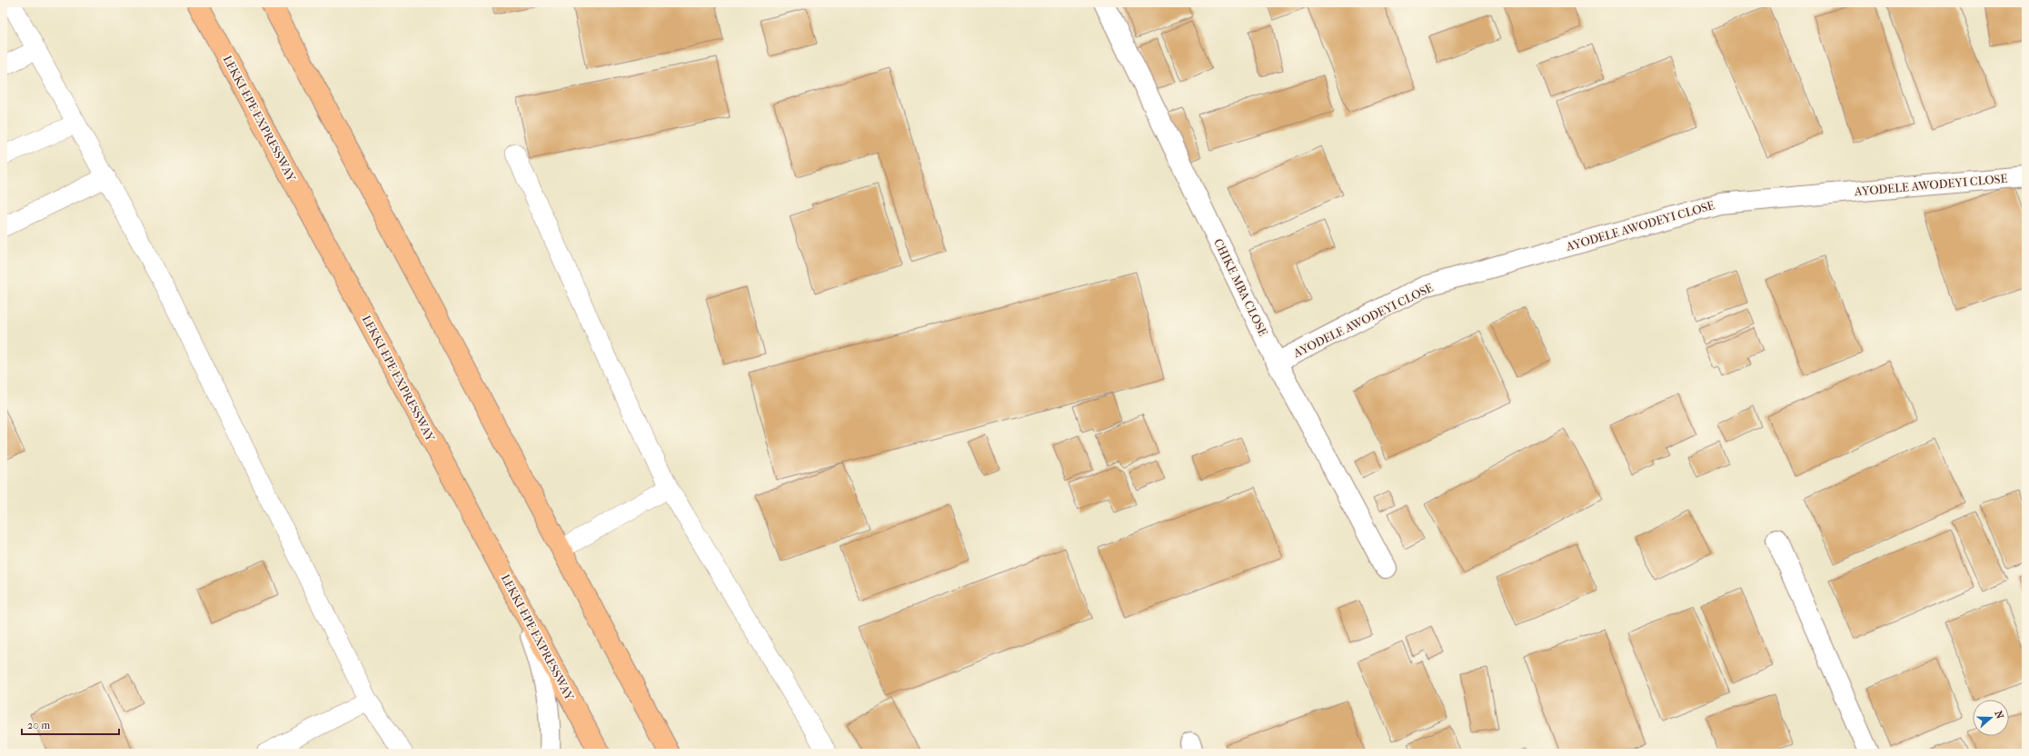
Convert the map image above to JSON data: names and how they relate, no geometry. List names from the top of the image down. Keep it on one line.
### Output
{"streets":{"highway":["LEKKI-EPE EXPRESSWAY"],"street":["AYODELE AWODEYI CLOSE","CHIKE MBA CLOSE"]},"crossings":[["AYODELE AWODEYI CLOSE","CHIKE MBA CLOSE"]],"scale_bar":"20 m","north":"right"}
